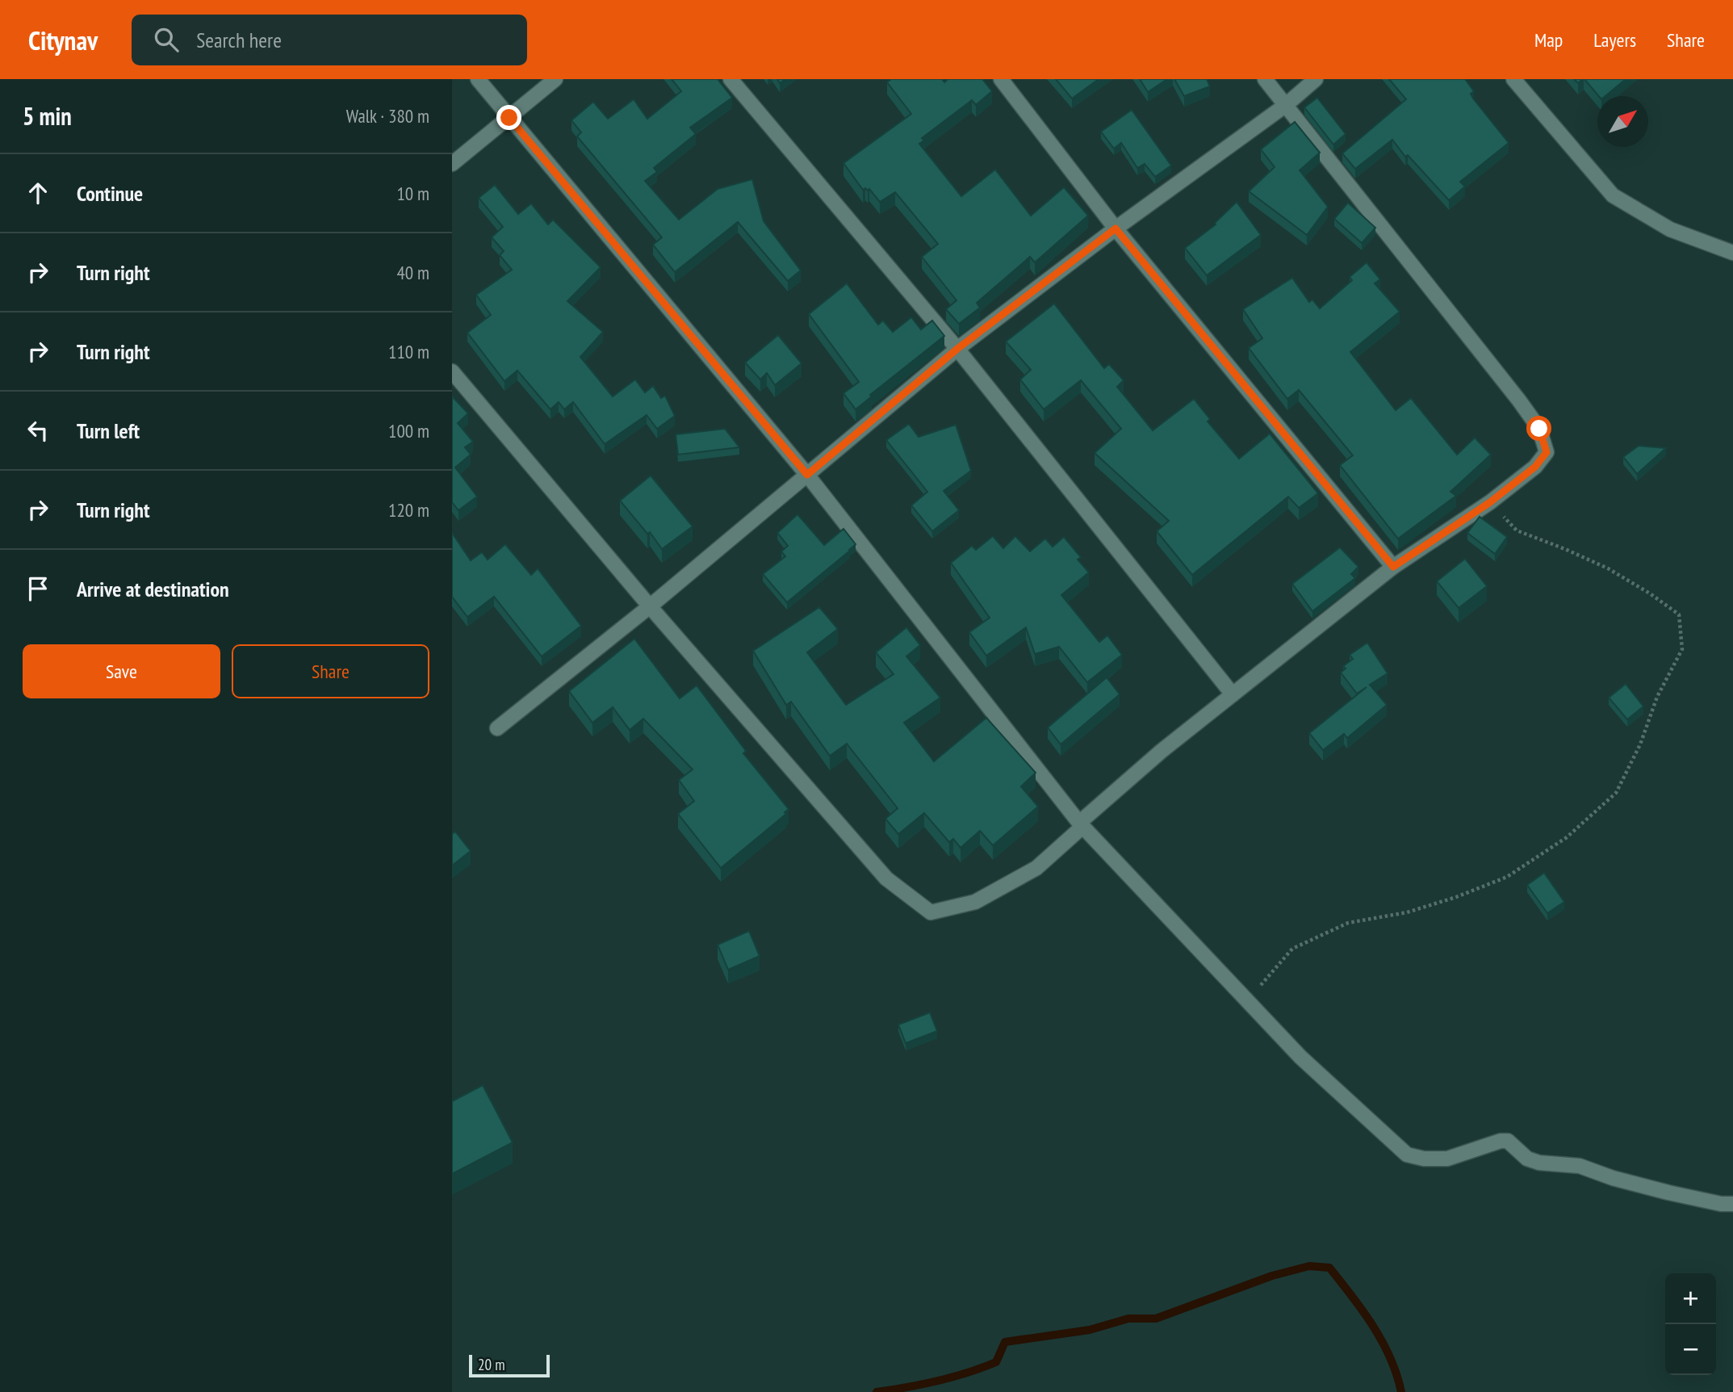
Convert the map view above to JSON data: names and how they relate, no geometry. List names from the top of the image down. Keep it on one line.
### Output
{"scale_bar":"20 m","north":"top right","page":{"header":"Citynav","search":"Search here","nav":["Map","Layers","Share"],"heading":["5 min","Walk · 380 m"],"list":[["Continue","10 m"],["Turn right","40 m"],["Turn right","110 m"],["Turn left","100 m"],["Turn right","120 m"],"Arrive at destination"],"buttons":["Save","Share"],"map_buttons":["+","−"],"scale":"20 m"}}
